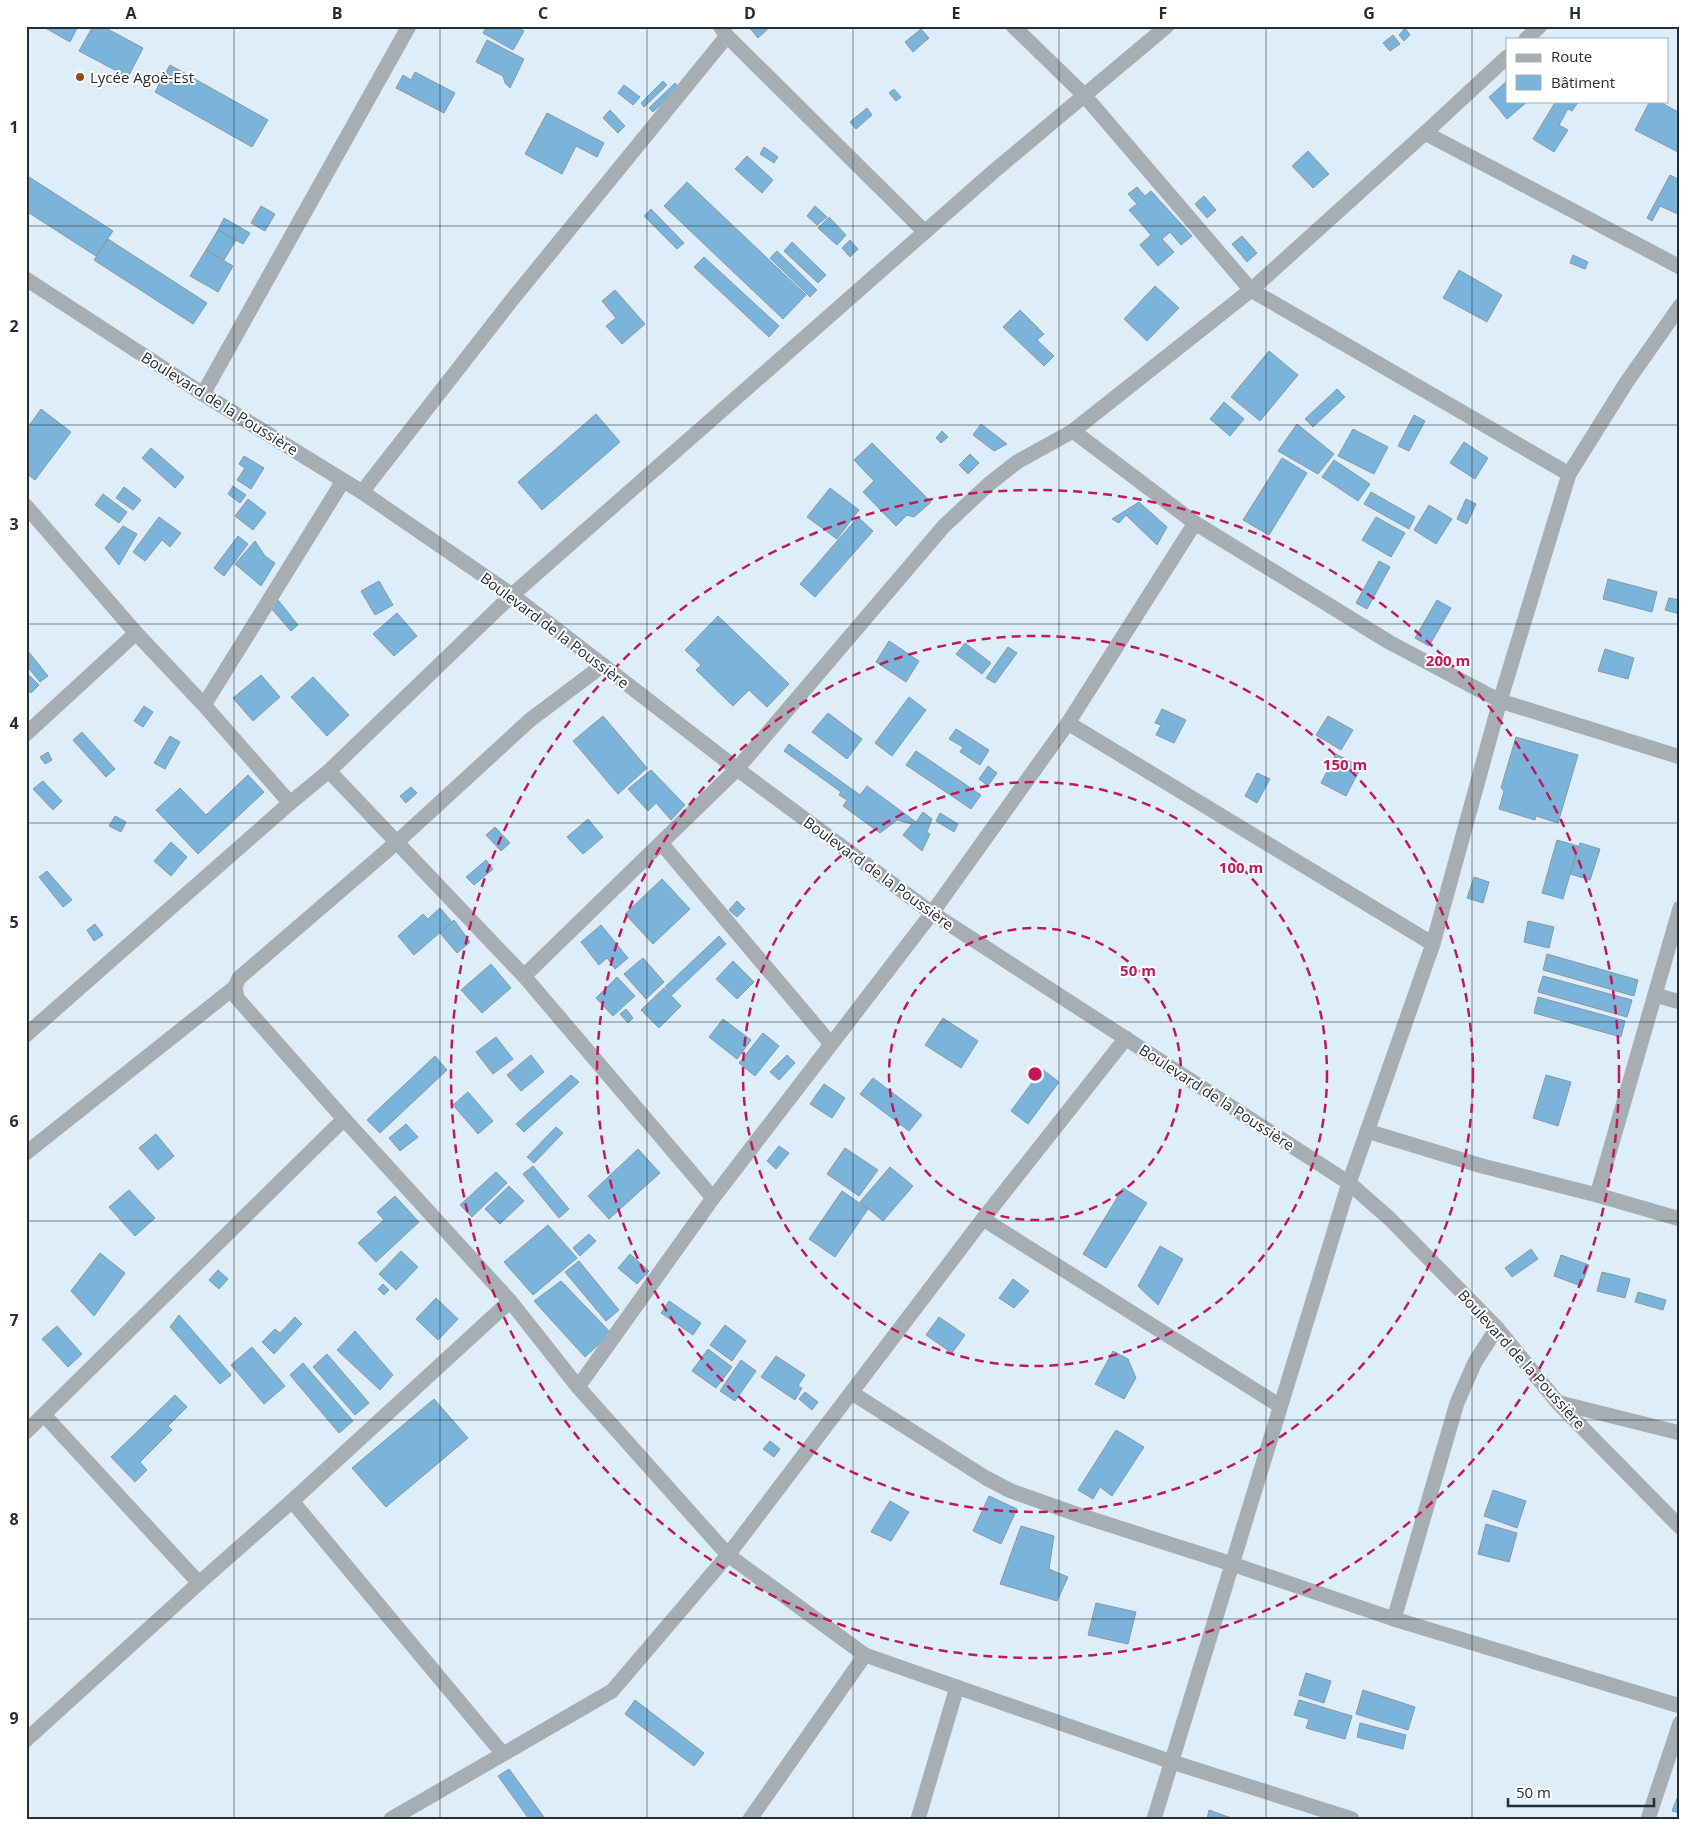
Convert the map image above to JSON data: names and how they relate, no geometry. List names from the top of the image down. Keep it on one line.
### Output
{"streets":{"street":["Boulevard de la Poussière"]},"places":["Lycée Agoè-Est"],"legend":["Route","Bâtiment"],"scale_bar":"50 m","grid":{"columns":["A","B","C","D","E","F","G","H"],"rows":["1","2","3","4","5","6","7","8","9"]},"rings":["200 m","150 m","100 m","50 m"]}
